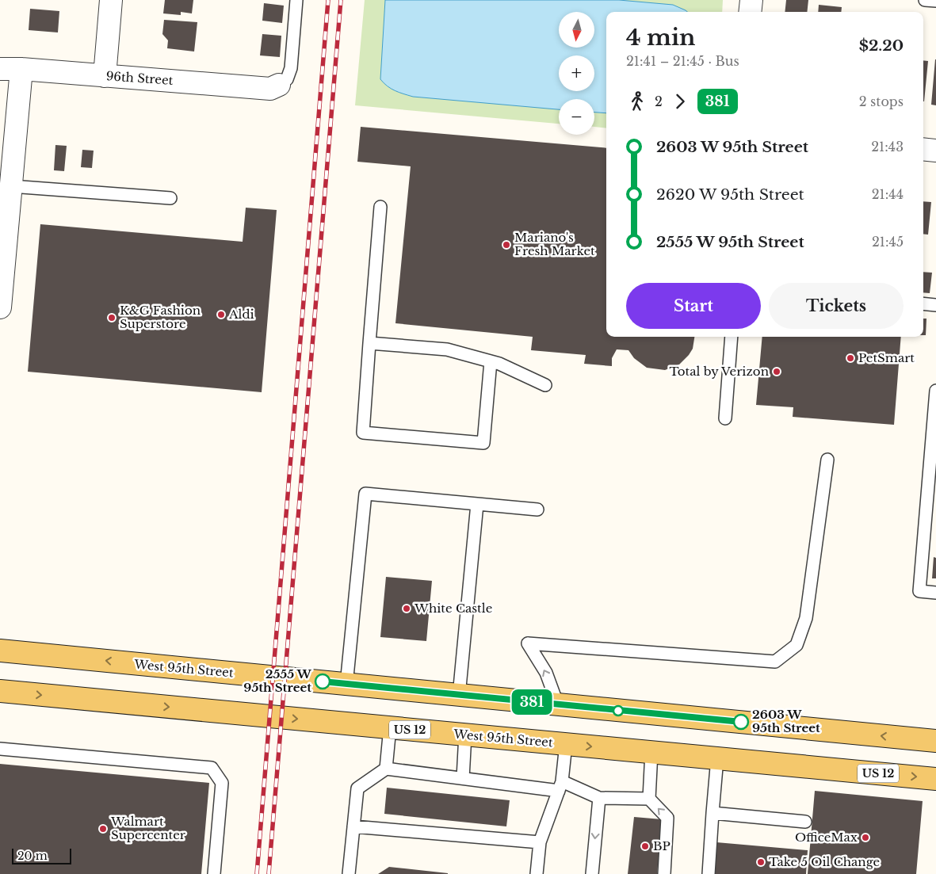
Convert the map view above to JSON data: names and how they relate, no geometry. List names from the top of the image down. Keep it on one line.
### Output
{"streets":{"main road":["West 95th Street","US 12"],"street":["96th Street"]},"places":["Mariano's Fresh Market","Aldi","K&G Fashion Superstore","PetSmart","Total by Verizon","White Castle","2555 W 95th Street","2603 W 95th Street","Walmart Supercenter","OfficeMax","BP","Take 5 Oil Change"],"lines":["bus line 381"],"scale_bar":"20 m","north":"bottom","page":{"on_map":"381","map_buttons":["+","−"],"heading":["4 min","21:41 – 21:45 · Bus","$2.20"],"legs":["2","381","2 stops"],"list":[{"name":"2603 W 95th Street","value":"21:43"},{"name":"2620 W 95th Street","value":"21:44"},{"name":"2555 W 95th Street","value":"21:45"}],"buttons":["Start","Tickets"],"scale":"20 m"}}
